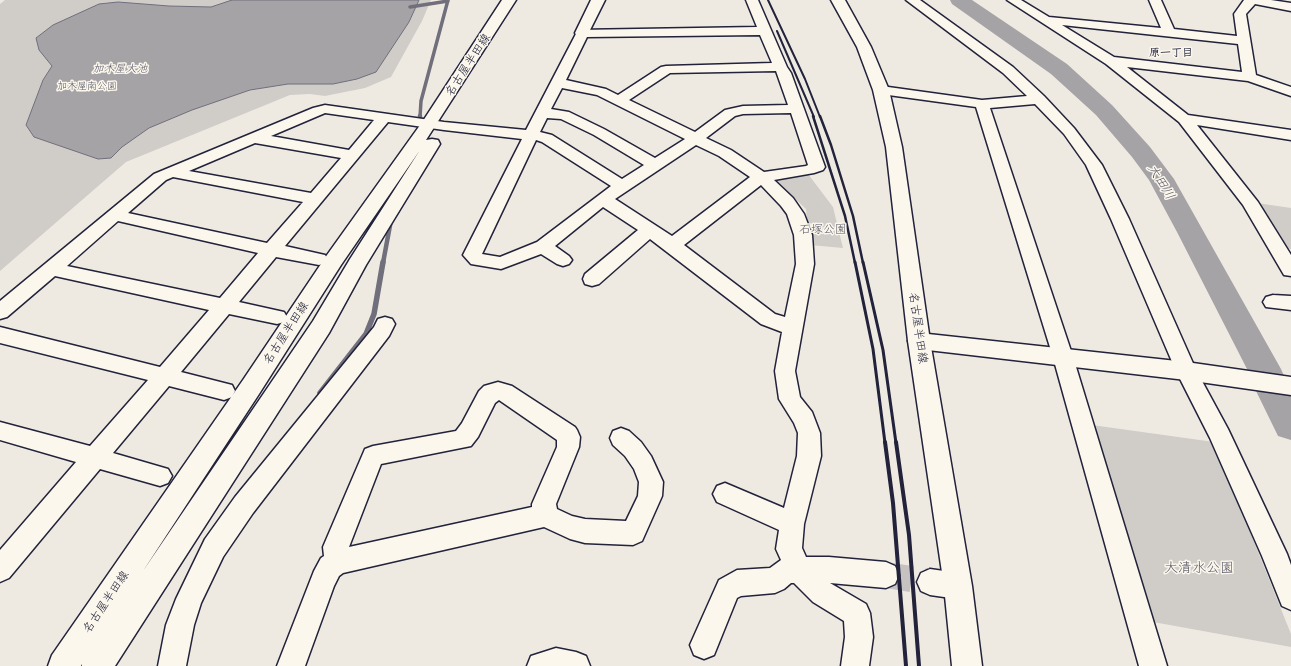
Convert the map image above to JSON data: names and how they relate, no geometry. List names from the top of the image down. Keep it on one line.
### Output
{"streets":{"main road":["名古屋半田線"]},"districts":["原一丁目"],"water":["加木屋大池","大田川"],"parks":["加木屋南公園","石塚公園","大清水公園"]}
